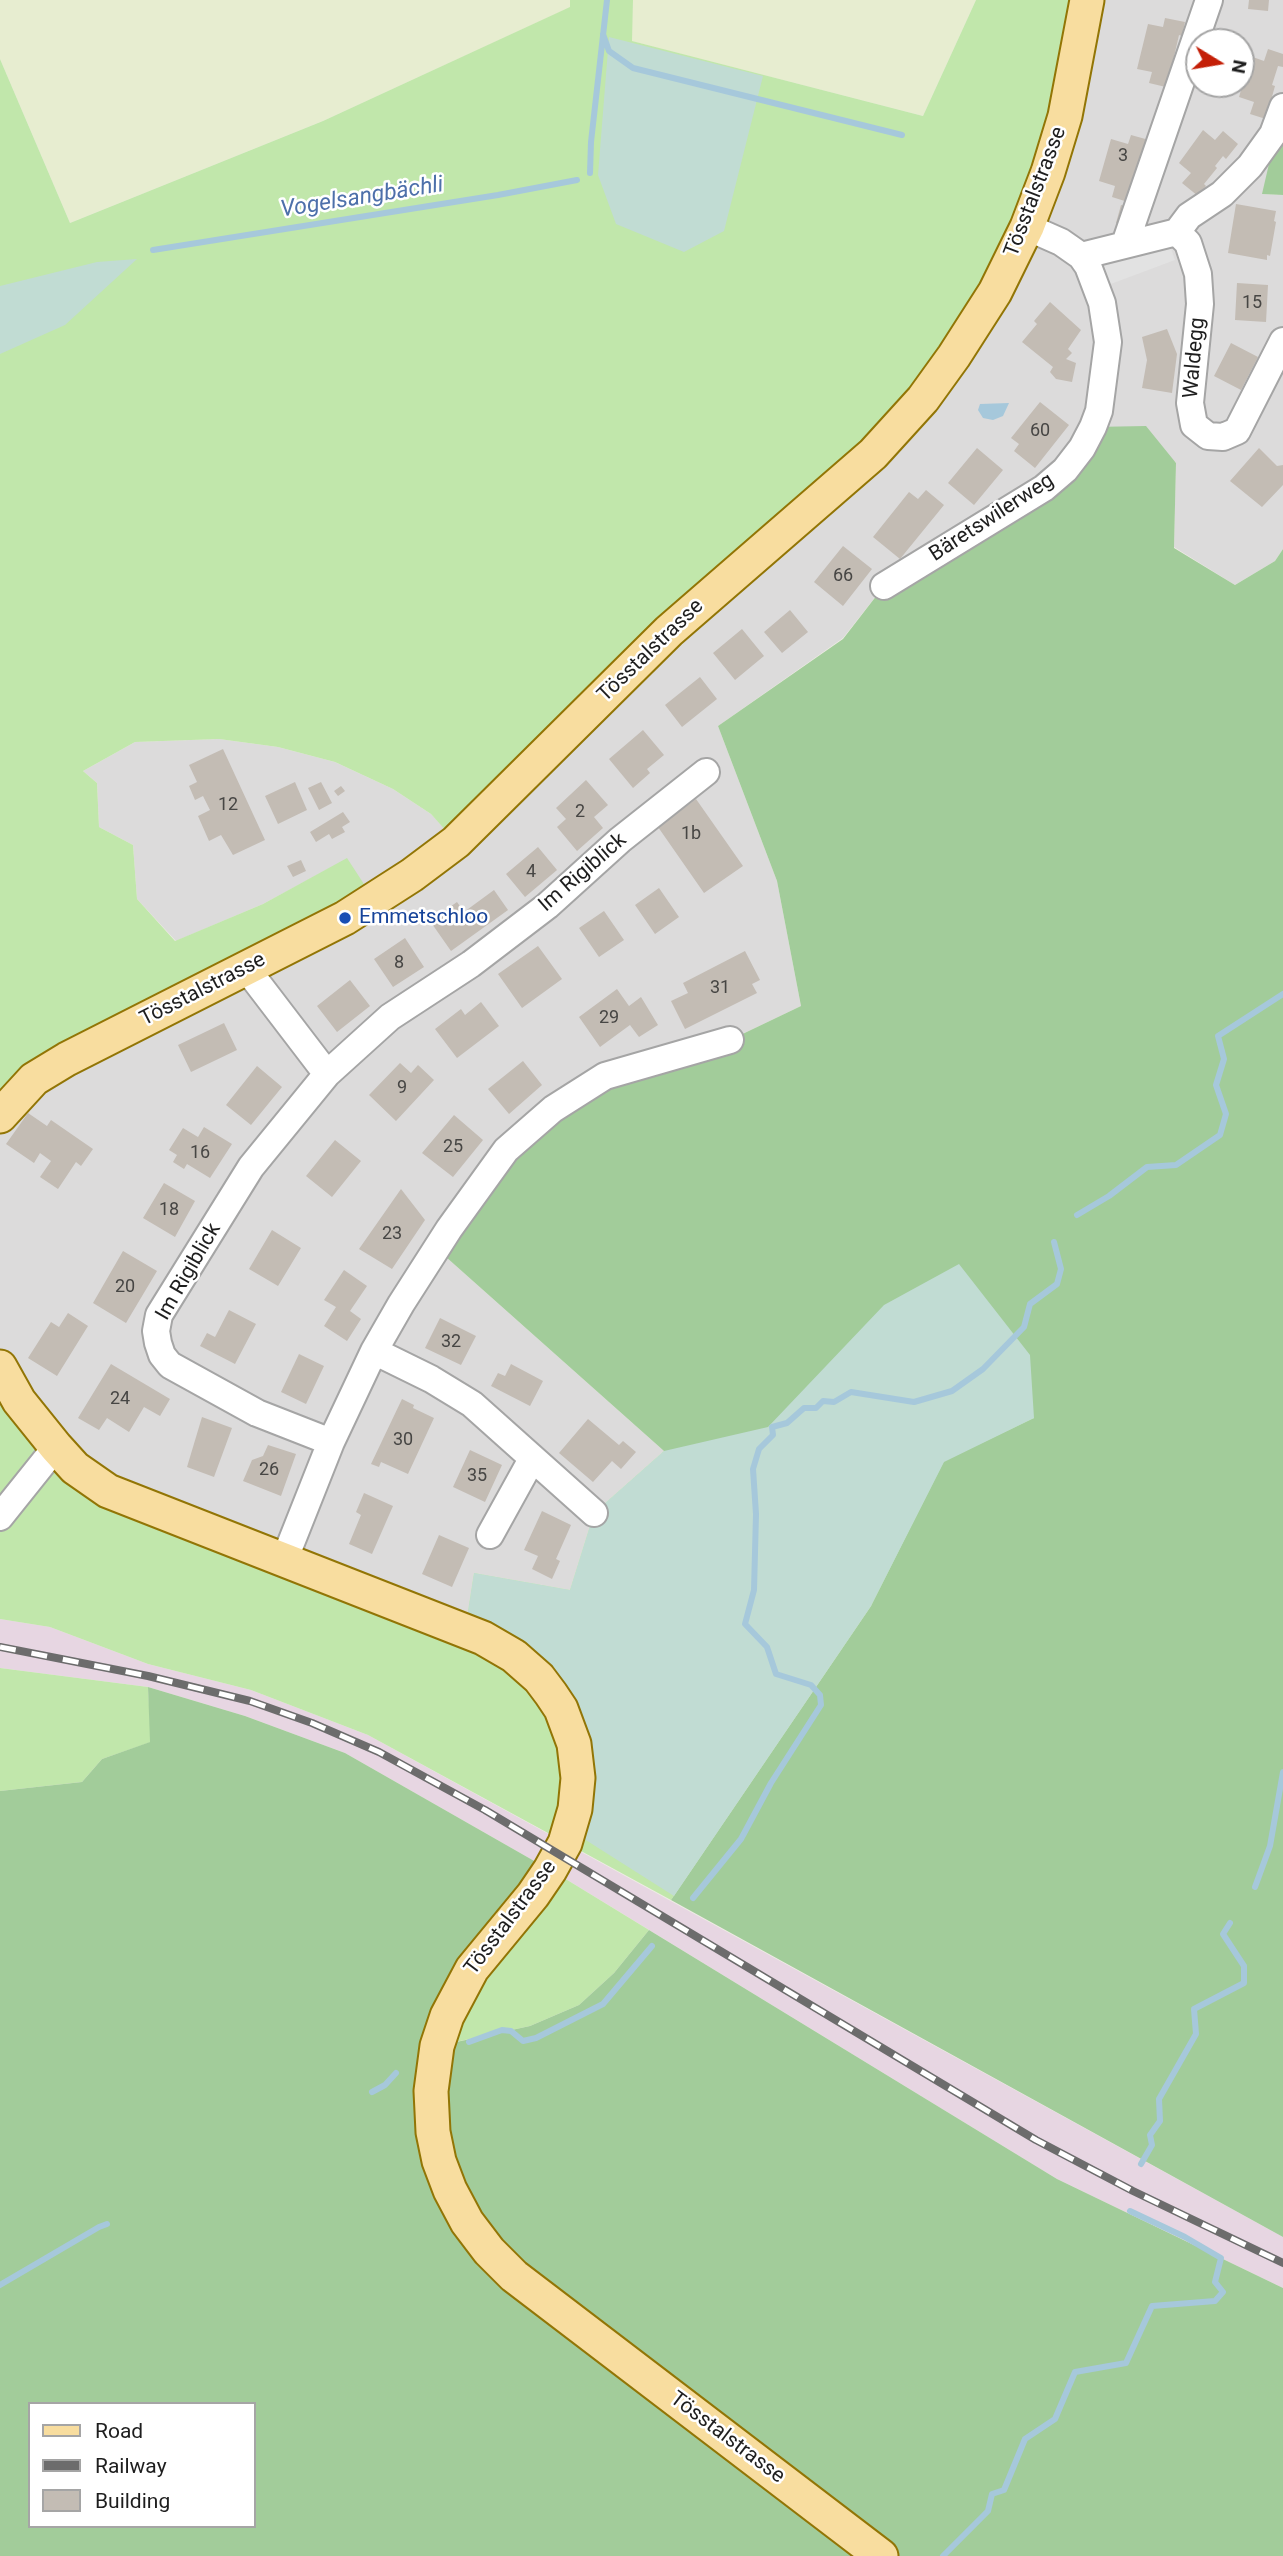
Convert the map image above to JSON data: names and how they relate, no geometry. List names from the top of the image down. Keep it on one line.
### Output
{"streets":{"main road":["Tösstalstrasse"],"street":["Waldegg","Bäretswilerweg","Im Rigiblick"]},"water":["Vogelsangbächli"],"places":["Emmetschloo"],"house_numbers":["3","15","60","66","12","2","1b","4","8","31","29","9","25","16","18","23","20","32","24","30","26","35"],"legend":["Road","Railway","Building"],"north":"right"}
